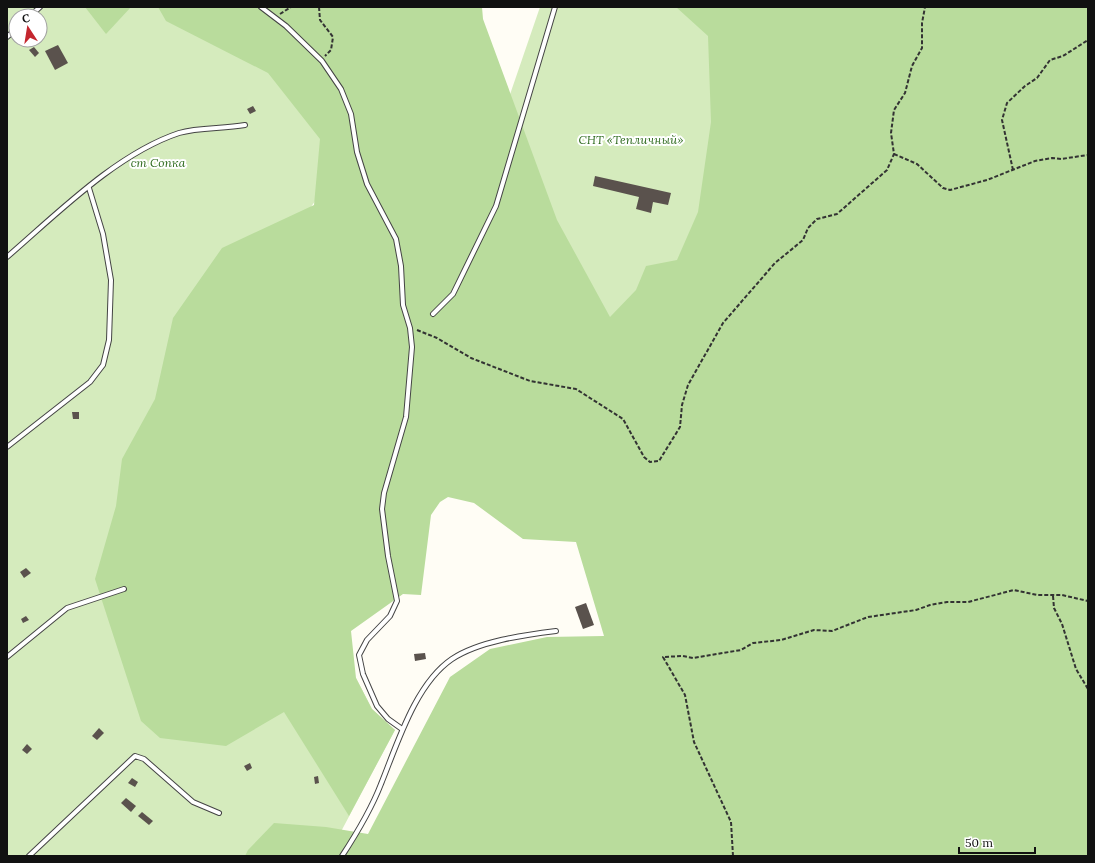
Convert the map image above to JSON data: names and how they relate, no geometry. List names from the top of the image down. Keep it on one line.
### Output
{"parks":["СНТ «Тепличный»","ст Сопка"],"scale_bar":"50 m","north":"top"}
